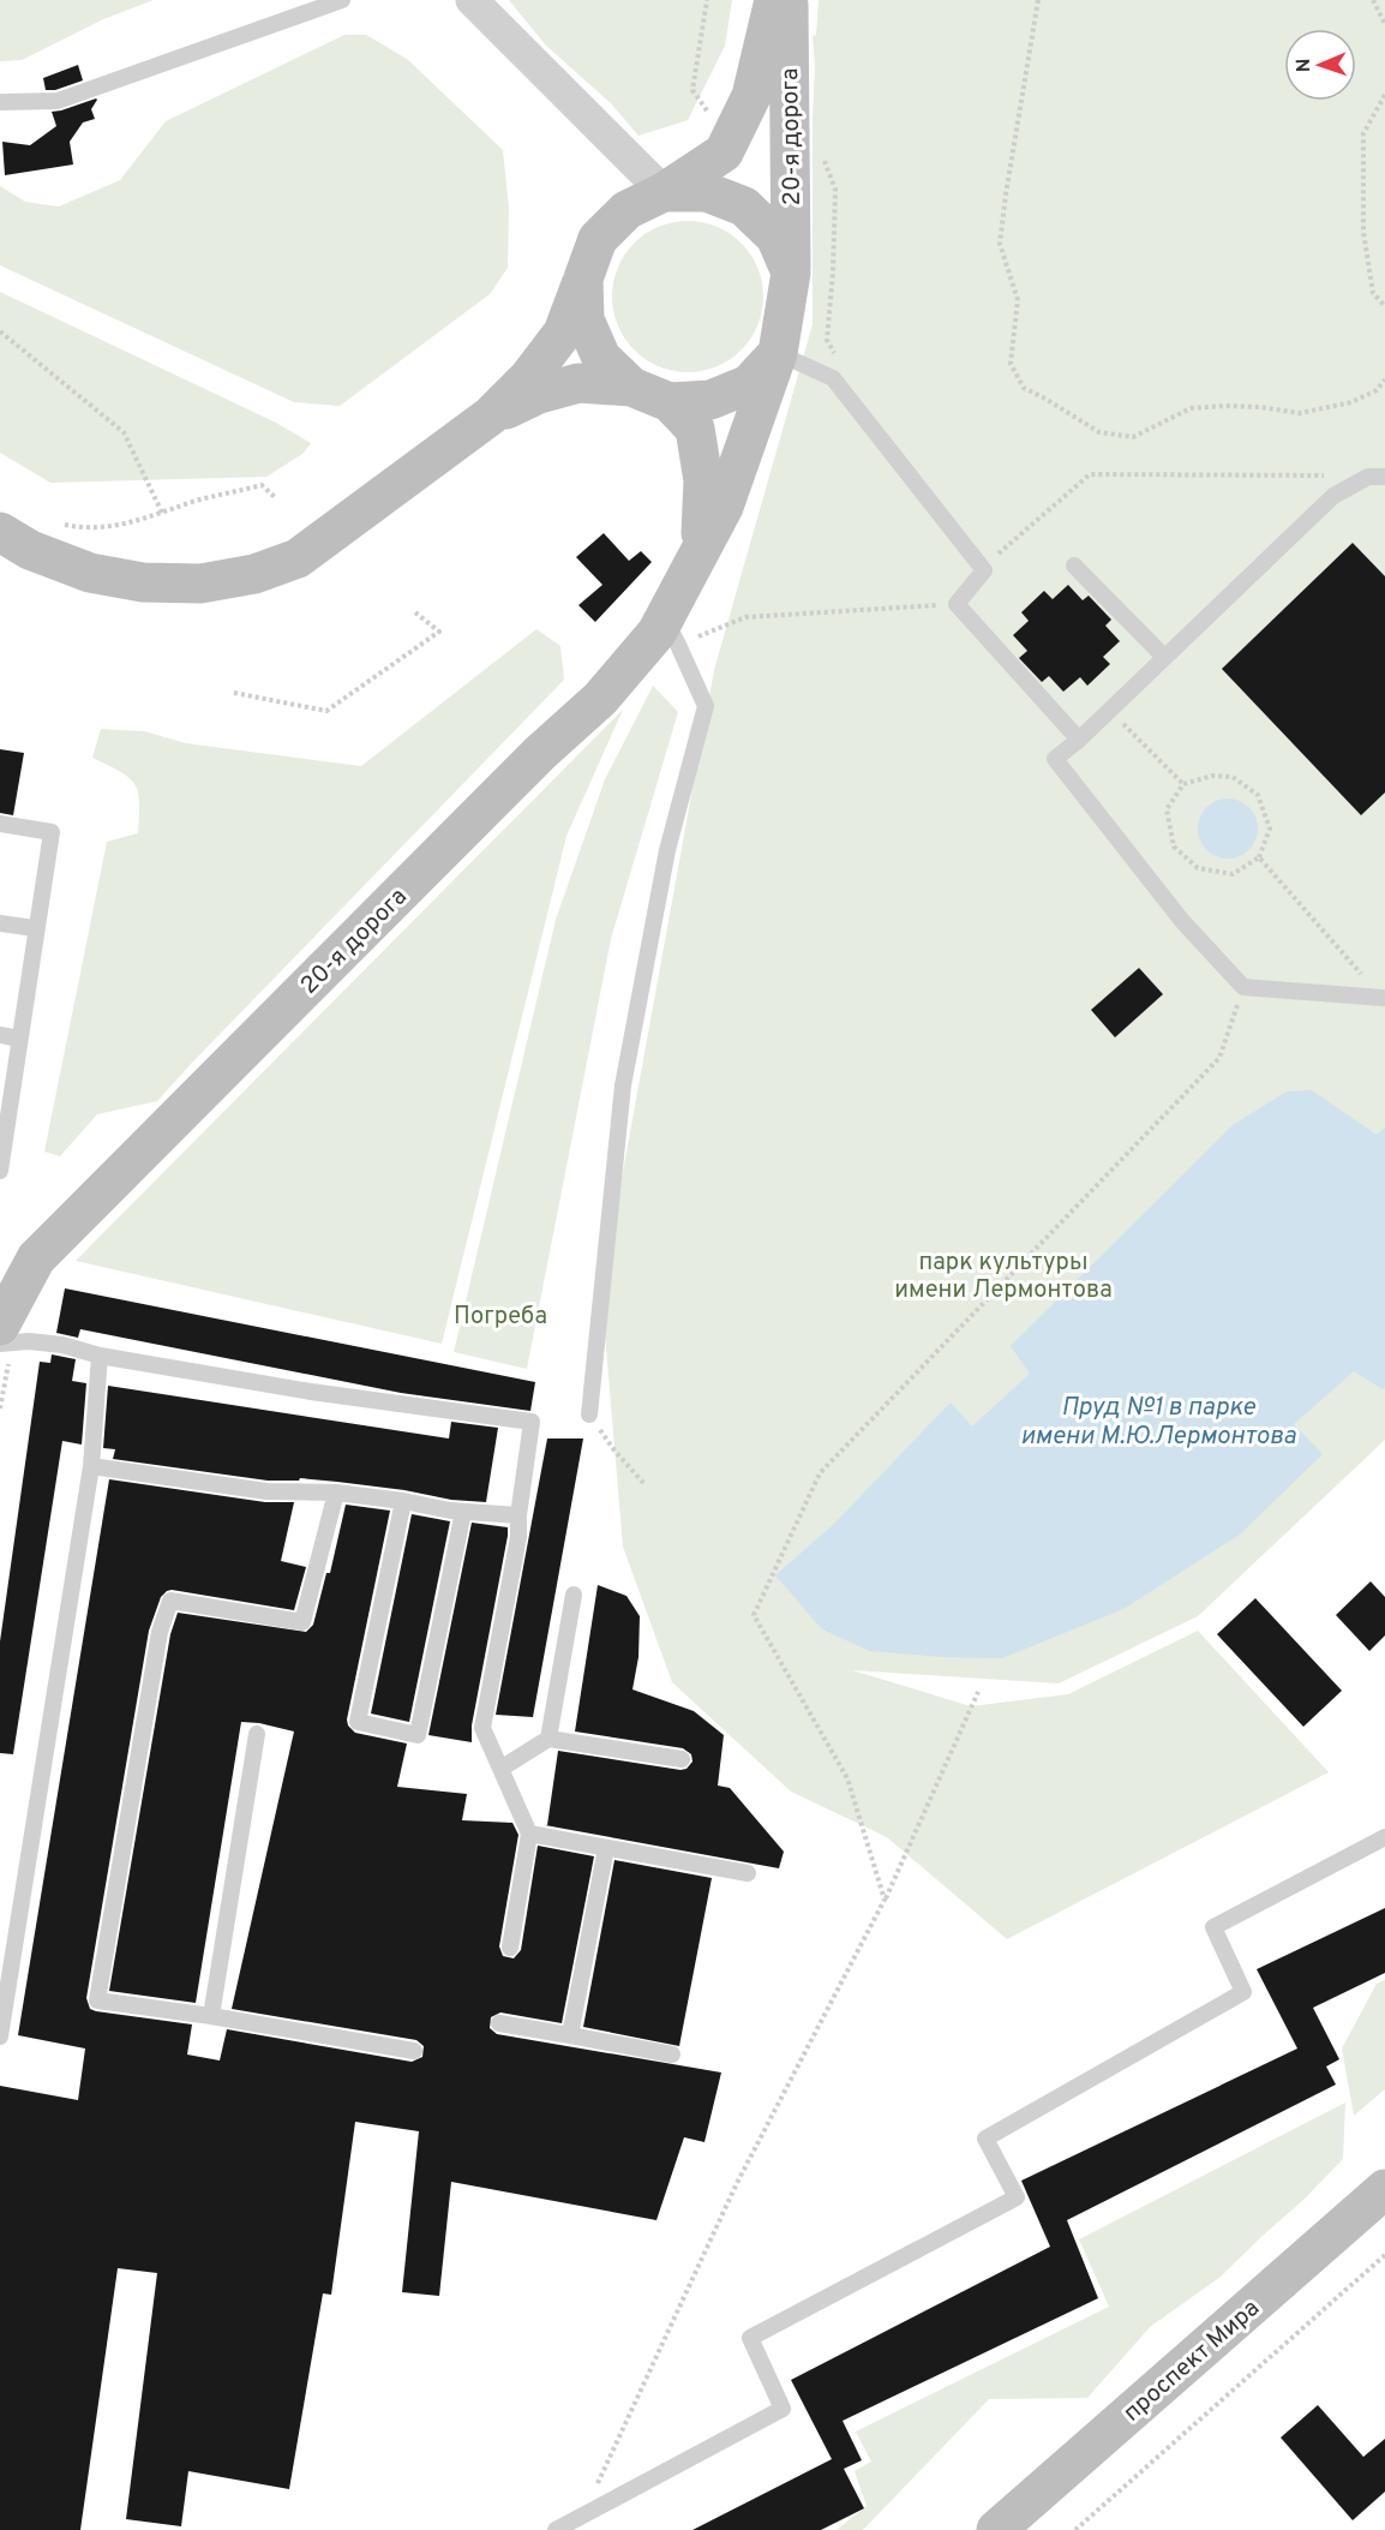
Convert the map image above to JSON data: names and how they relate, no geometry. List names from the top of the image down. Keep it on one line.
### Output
{"streets":{"main road":["20-я дорога","проспект Мира"]},"water":["Пруд №1 в парке имени М.Ю.Лермонтова"],"parks":["парк культуры имени Лермонтова","Погреба"],"north":"left"}
